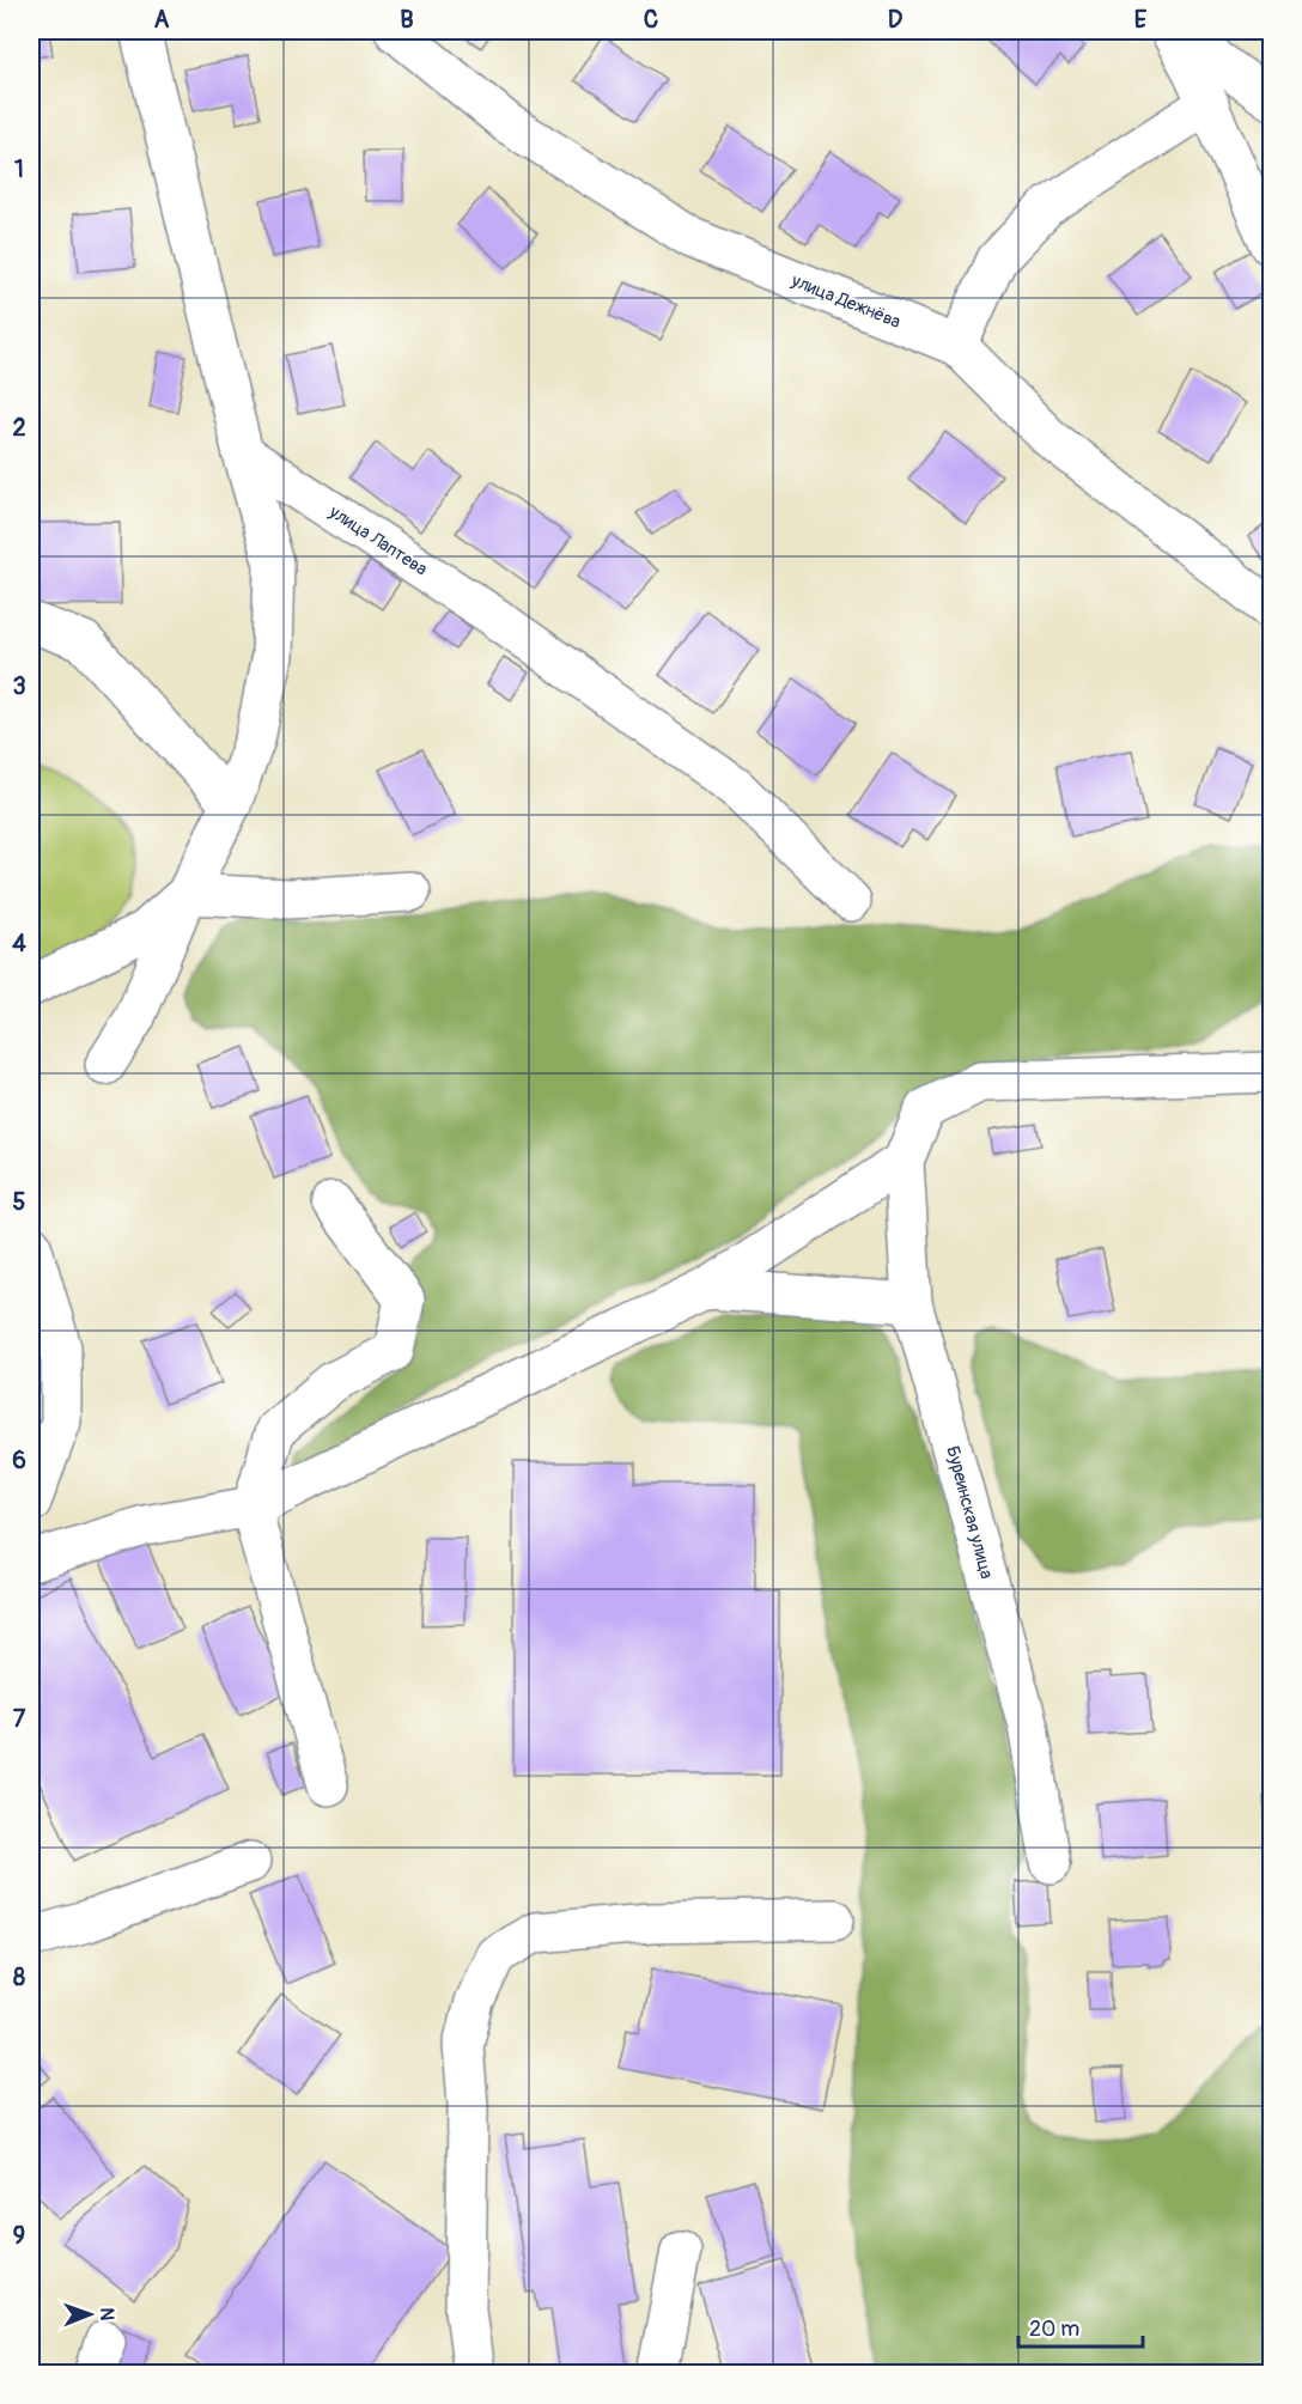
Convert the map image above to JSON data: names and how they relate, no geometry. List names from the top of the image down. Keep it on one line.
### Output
{"streets":{"street":["улица Дежнёва","улица Лаптева","Буреинская улица"]},"scale_bar":"20 m","north":"right","grid":{"columns":["A","B","C","D","E"],"rows":["1","2","3","4","5","6","7","8","9"]}}
